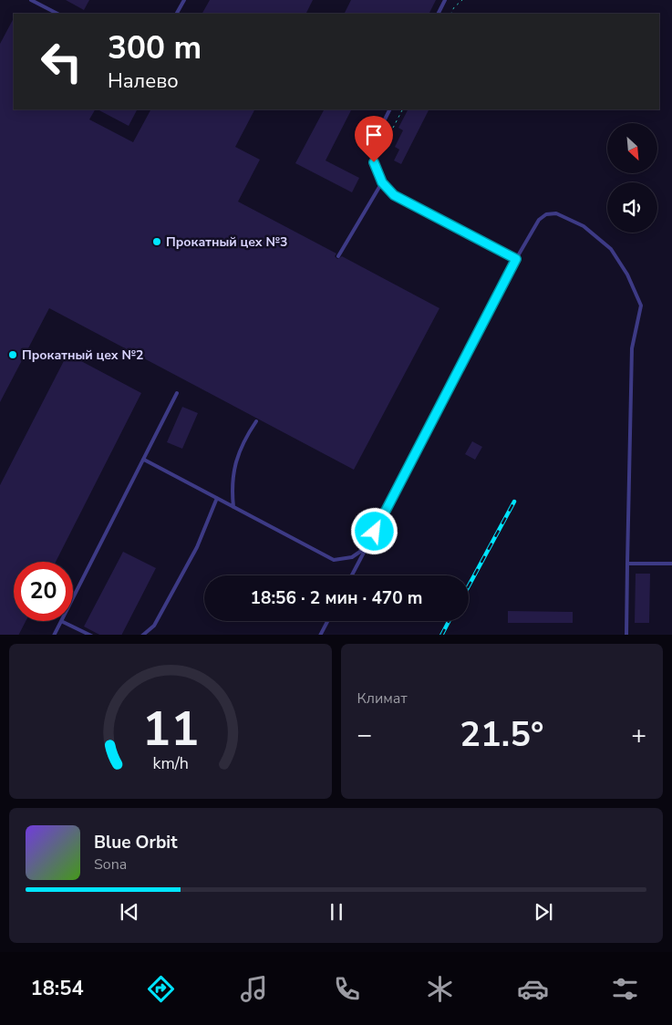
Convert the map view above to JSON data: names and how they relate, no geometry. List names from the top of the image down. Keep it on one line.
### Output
{"places":["Прокатный цех №3","Прокатный цех №2"],"north":"bottom right","page":{"turn":["300 m","Налево"],"limit":"20","trip":"18:56 · 2 мин · 470 m","tile":"Климат","heat":["−","21.5°","+"],"song":["Blue Orbit","Sona"],"tabs":"18:54","gauge":["11","km/h"]}}
